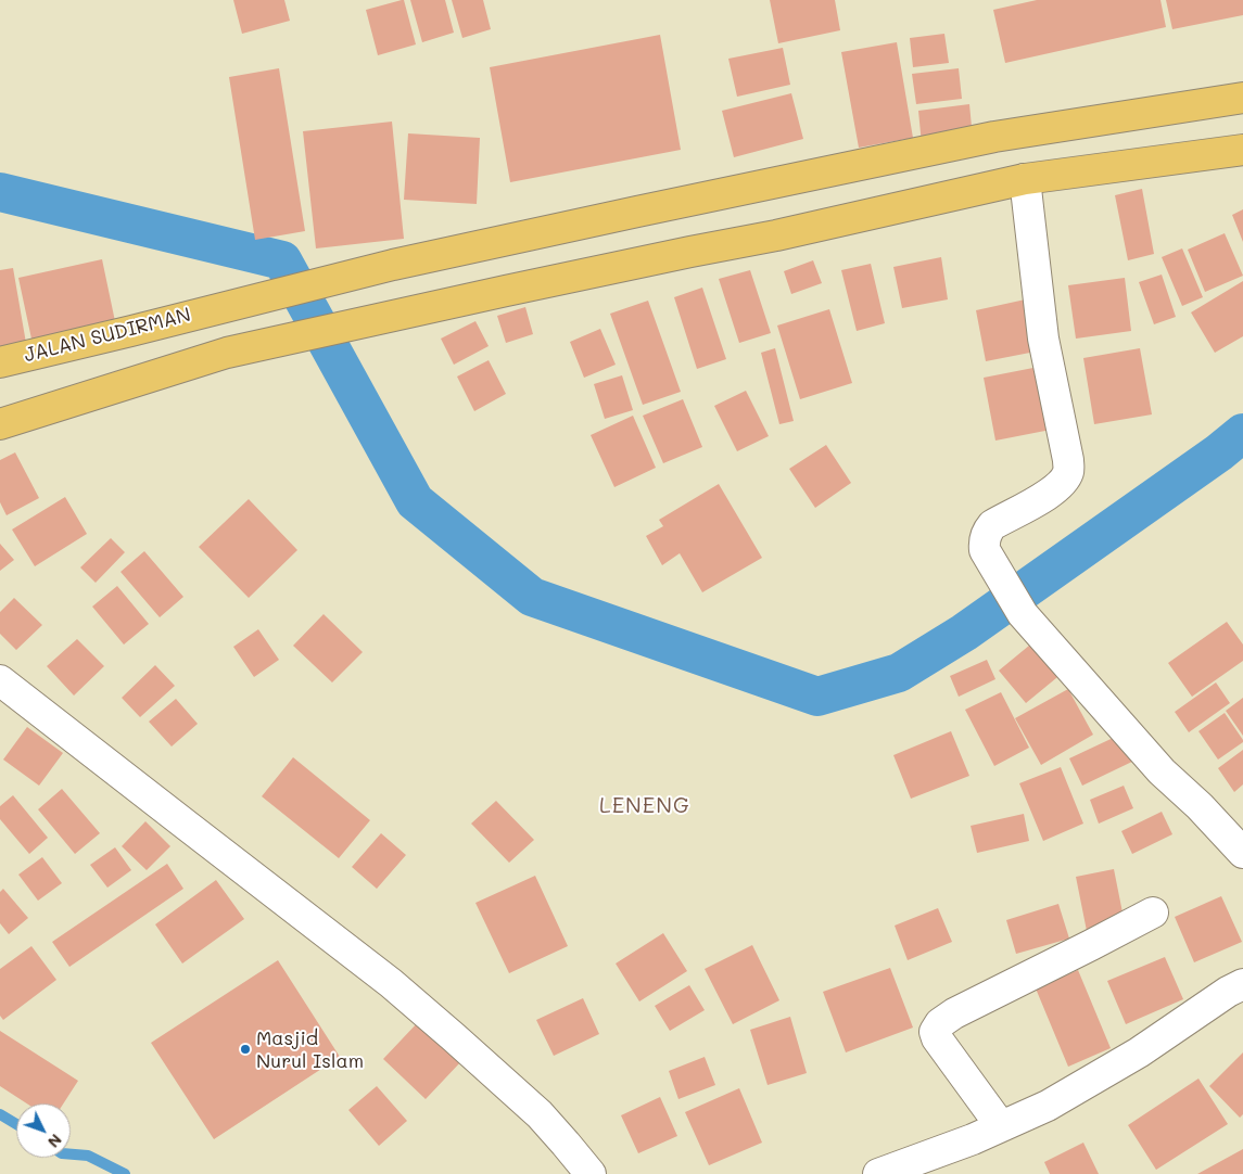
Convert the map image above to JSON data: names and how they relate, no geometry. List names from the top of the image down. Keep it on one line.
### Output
{"streets":{"main road":["JALAN SUDIRMAN"]},"districts":["LENENG"],"places":["Masjid Nurul Islam"],"north":"bottom right"}
